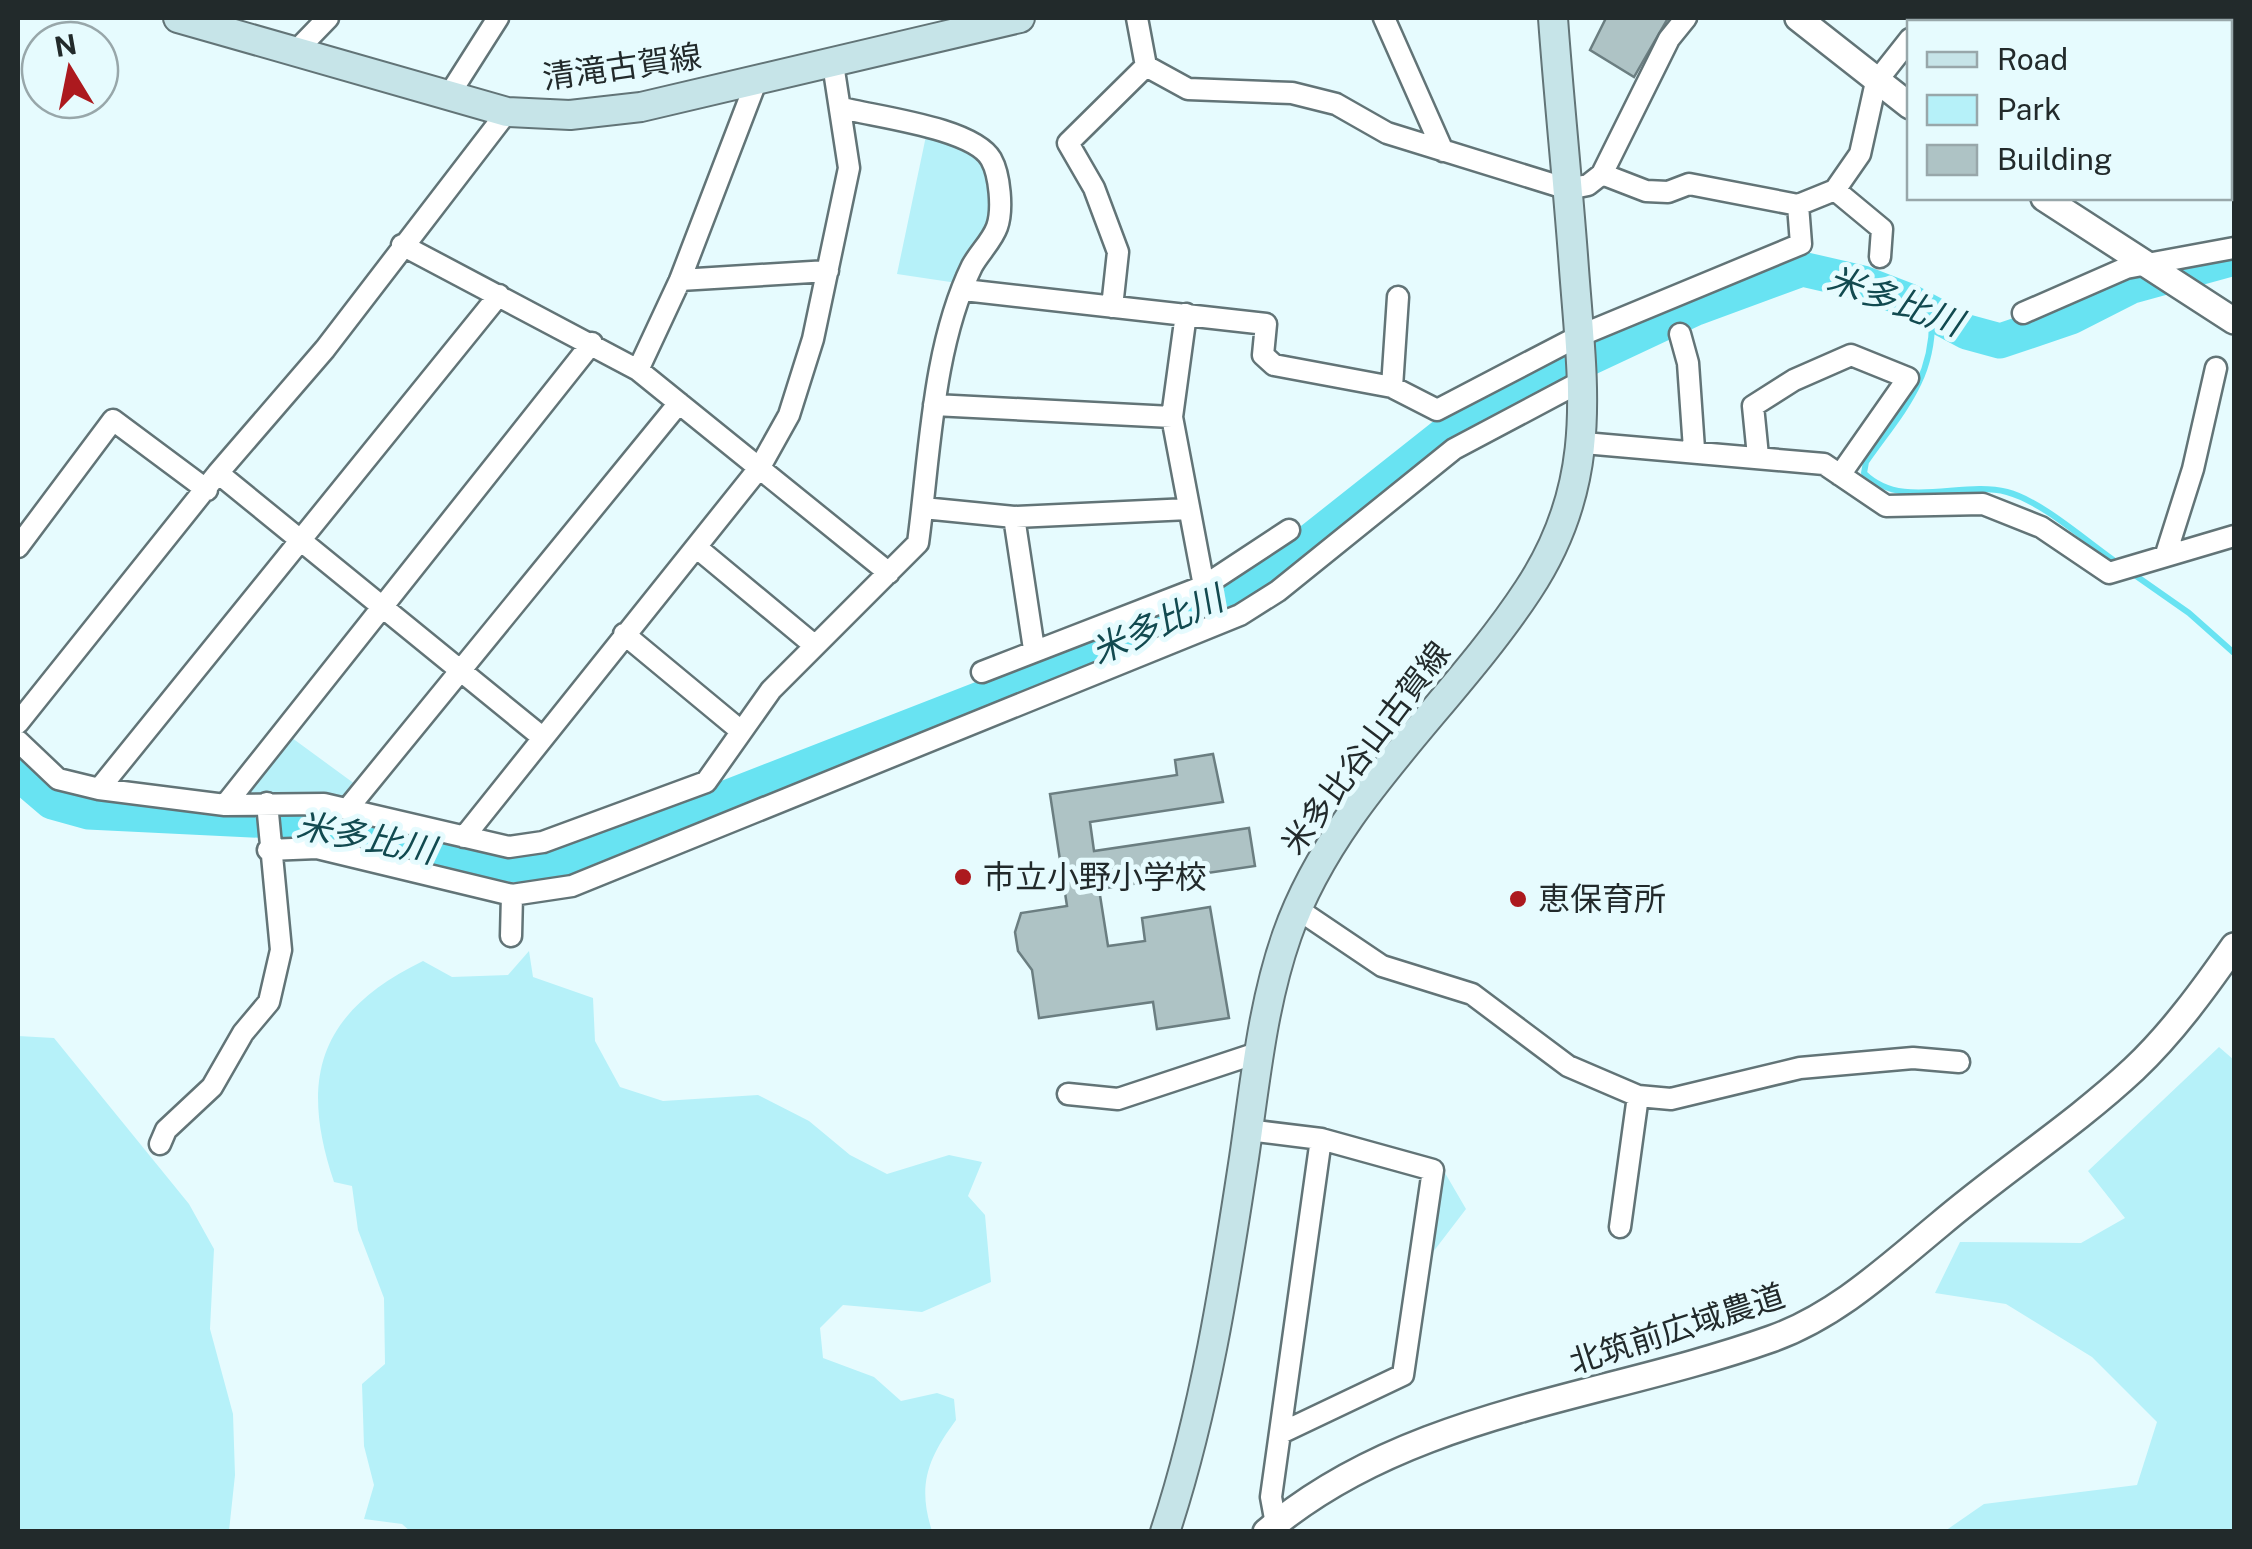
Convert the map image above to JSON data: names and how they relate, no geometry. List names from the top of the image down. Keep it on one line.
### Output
{"streets":{"main road":["清滝古賀線","米多比谷山古賀線"],"street":["北筑前広域農道"]},"water":["米多比川"],"places":["市立小野小学校","恵保育所"],"legend":["Road","Park","Building"],"north":"top"}
